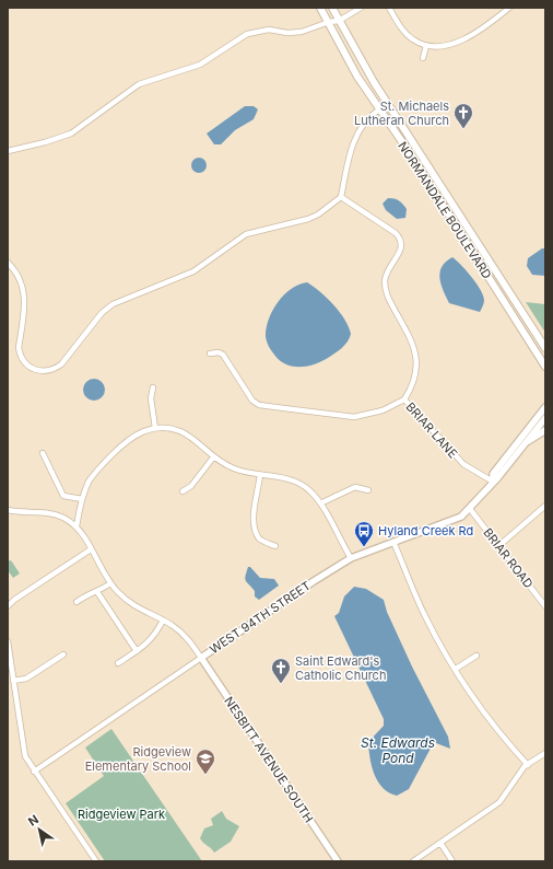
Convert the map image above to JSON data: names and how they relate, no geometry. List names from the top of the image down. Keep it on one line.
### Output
{"streets":{"main road":["NORMANDALE BOULEVARD"],"street":["BRIAR LANE","BRIAR ROAD","WEST 94TH STREET","NESBITT AVENUE SOUTH"]},"crossings":[["BRIAR LANE","WEST 94TH STREET"],["BRIAR ROAD","WEST 94TH STREET"],["WEST 94TH STREET","NESBITT AVENUE SOUTH"]],"water":["St. Edwards Pond"],"parks":["Ridgeview Park"],"places":{"church":["St. Michaels Lutheran Church","Saint Edward's Catholic Church"],"bus stop":["Hyland Creek Rd"],"school or university":["Ridgeview Elementary School"]},"north":"top left"}
